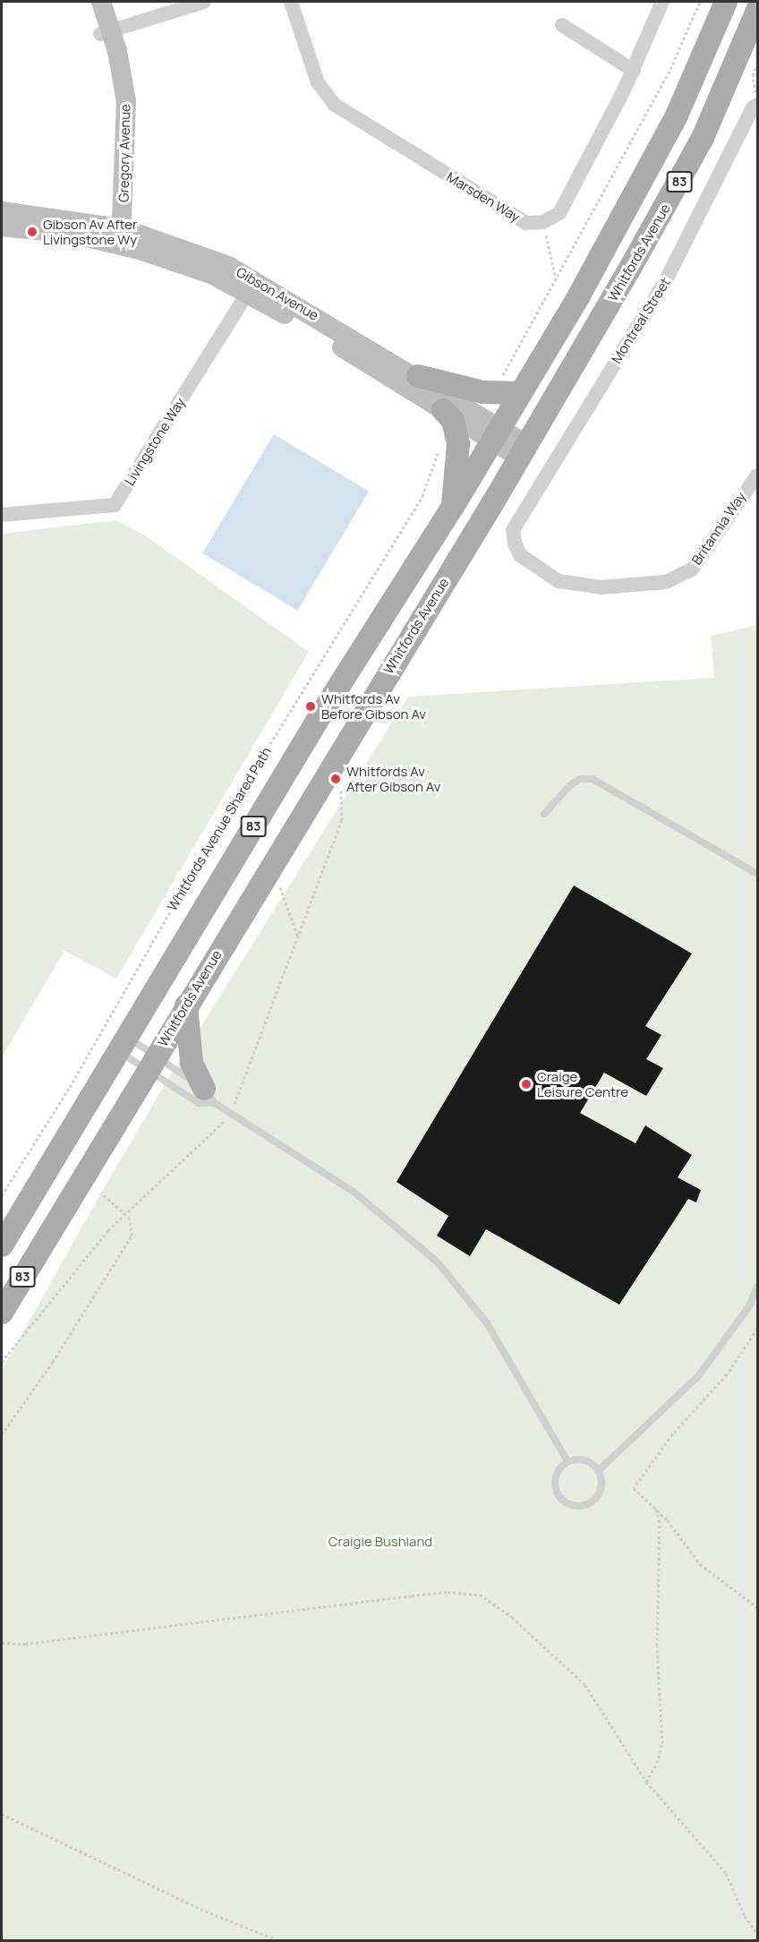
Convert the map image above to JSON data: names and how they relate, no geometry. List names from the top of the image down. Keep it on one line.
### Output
{"streets":{"main road":["Gregory Avenue","83","Whitfords Avenue","Gibson Avenue"],"street":["Marsden Way","Montreal Street","Livingstone Way","Britannia Way"],"path":["Whitfords Avenue Shared Path"]},"crossings":[["Gregory Avenue","Gibson Avenue"],["83","Gibson Avenue"],["Whitfords Avenue","Gibson Avenue"],["Gibson Avenue","Livingstone Way"],["Montreal Street","Britannia Way"]],"parks":["Craigie Bushland"],"places":["Gibson Av After Livingstone Wy","Whitfords Av Before Gibson Av","Whitfords Av After Gibson Av","Craige Leisure Centre"]}
